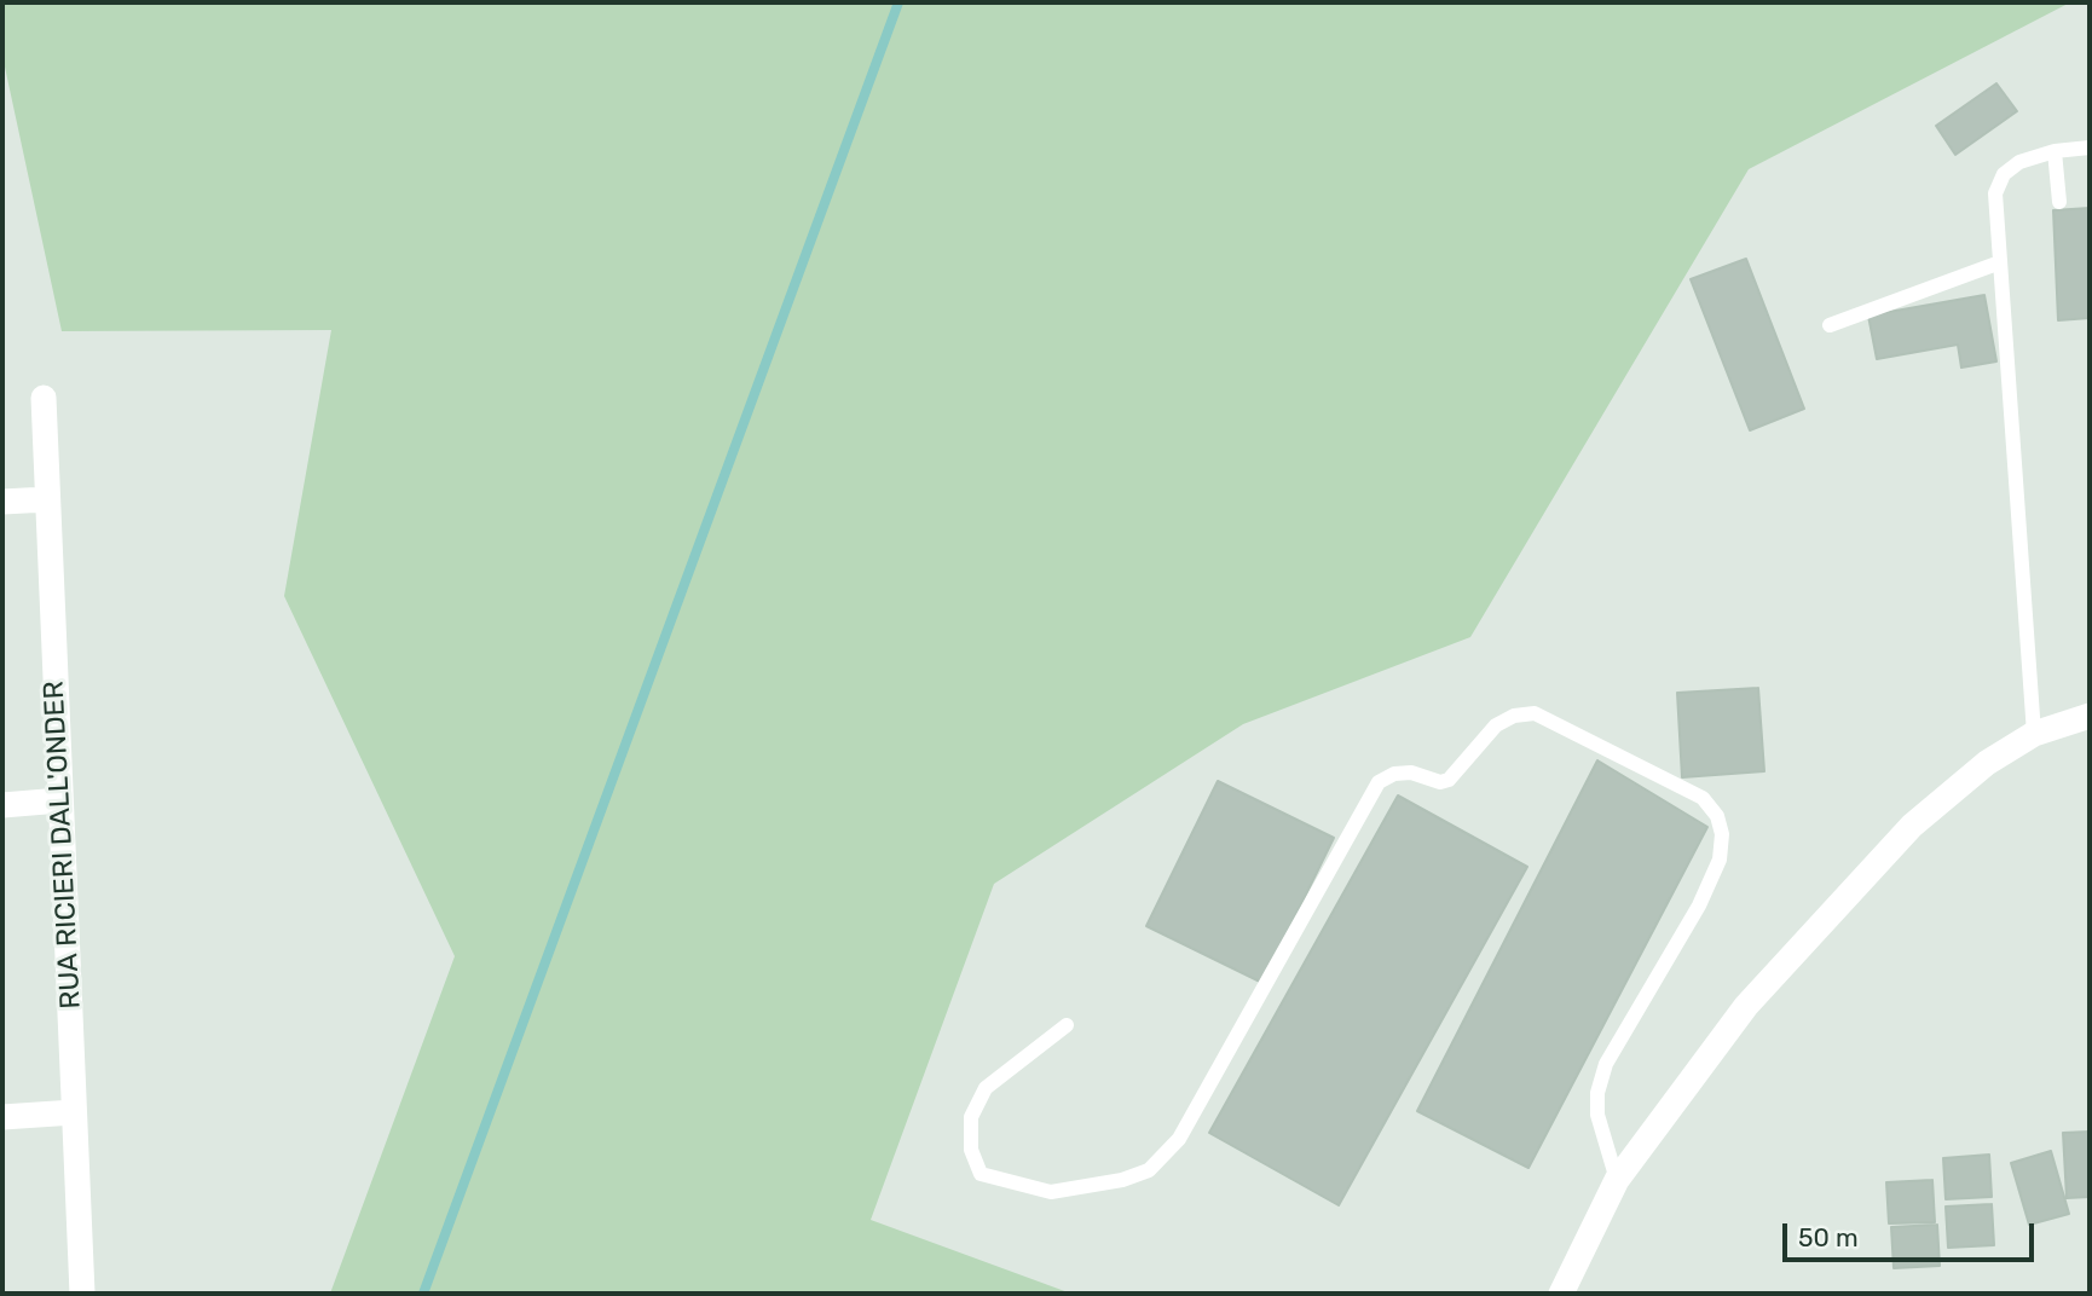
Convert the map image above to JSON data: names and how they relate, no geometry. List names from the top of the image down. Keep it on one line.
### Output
{"streets":{"street":["RUA RICIERI DALL'ONDER"]},"scale_bar":"50 m"}
